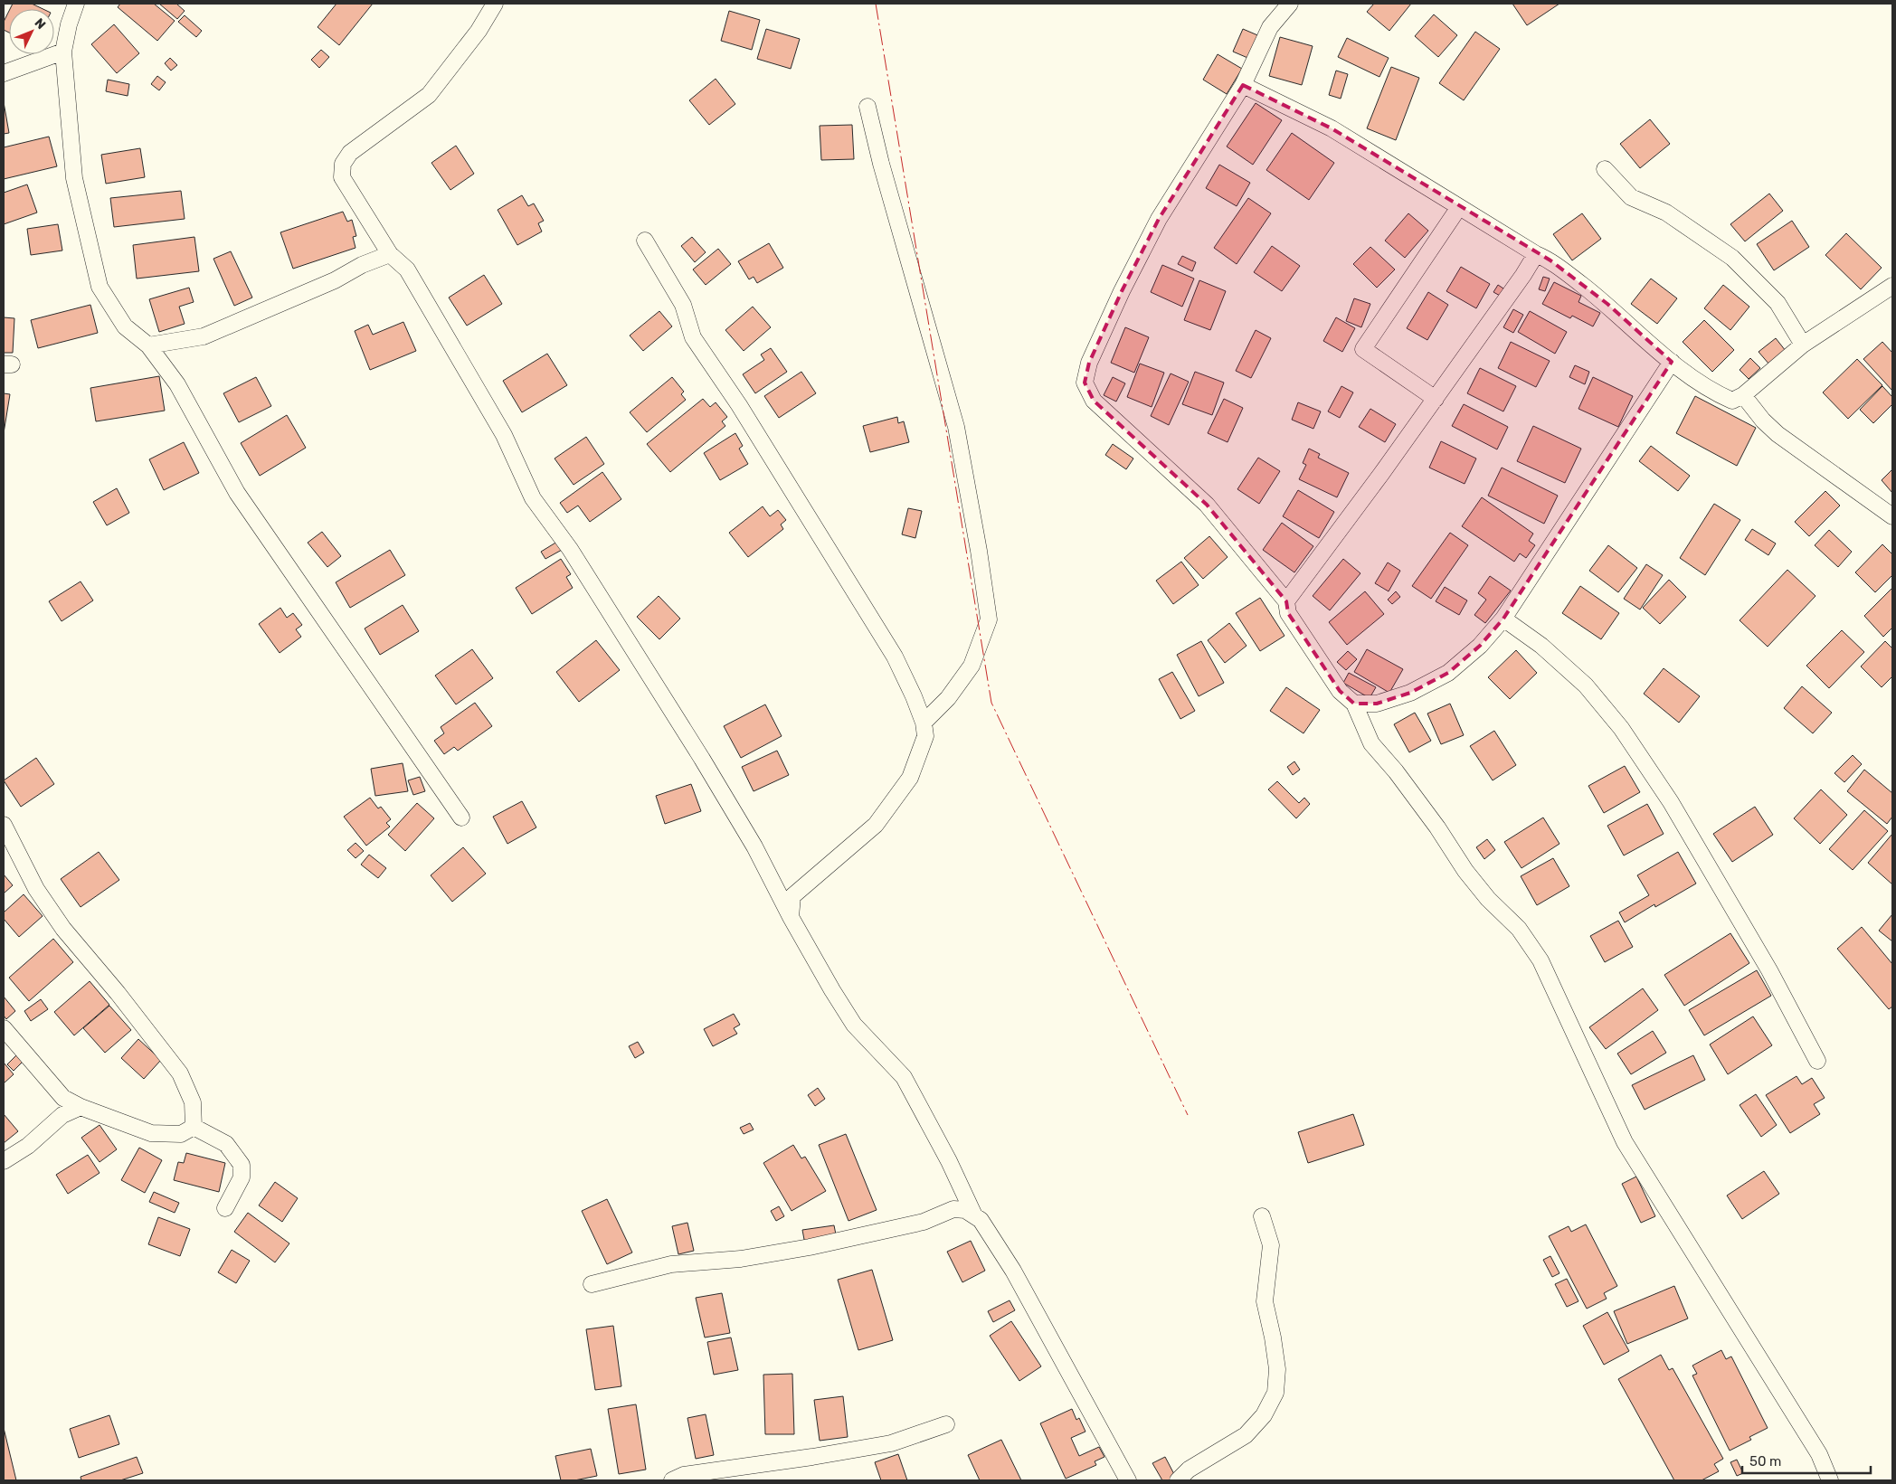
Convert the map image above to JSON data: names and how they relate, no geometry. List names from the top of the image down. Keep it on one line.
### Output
{"scale_bar":"50 m","north":"top right"}
